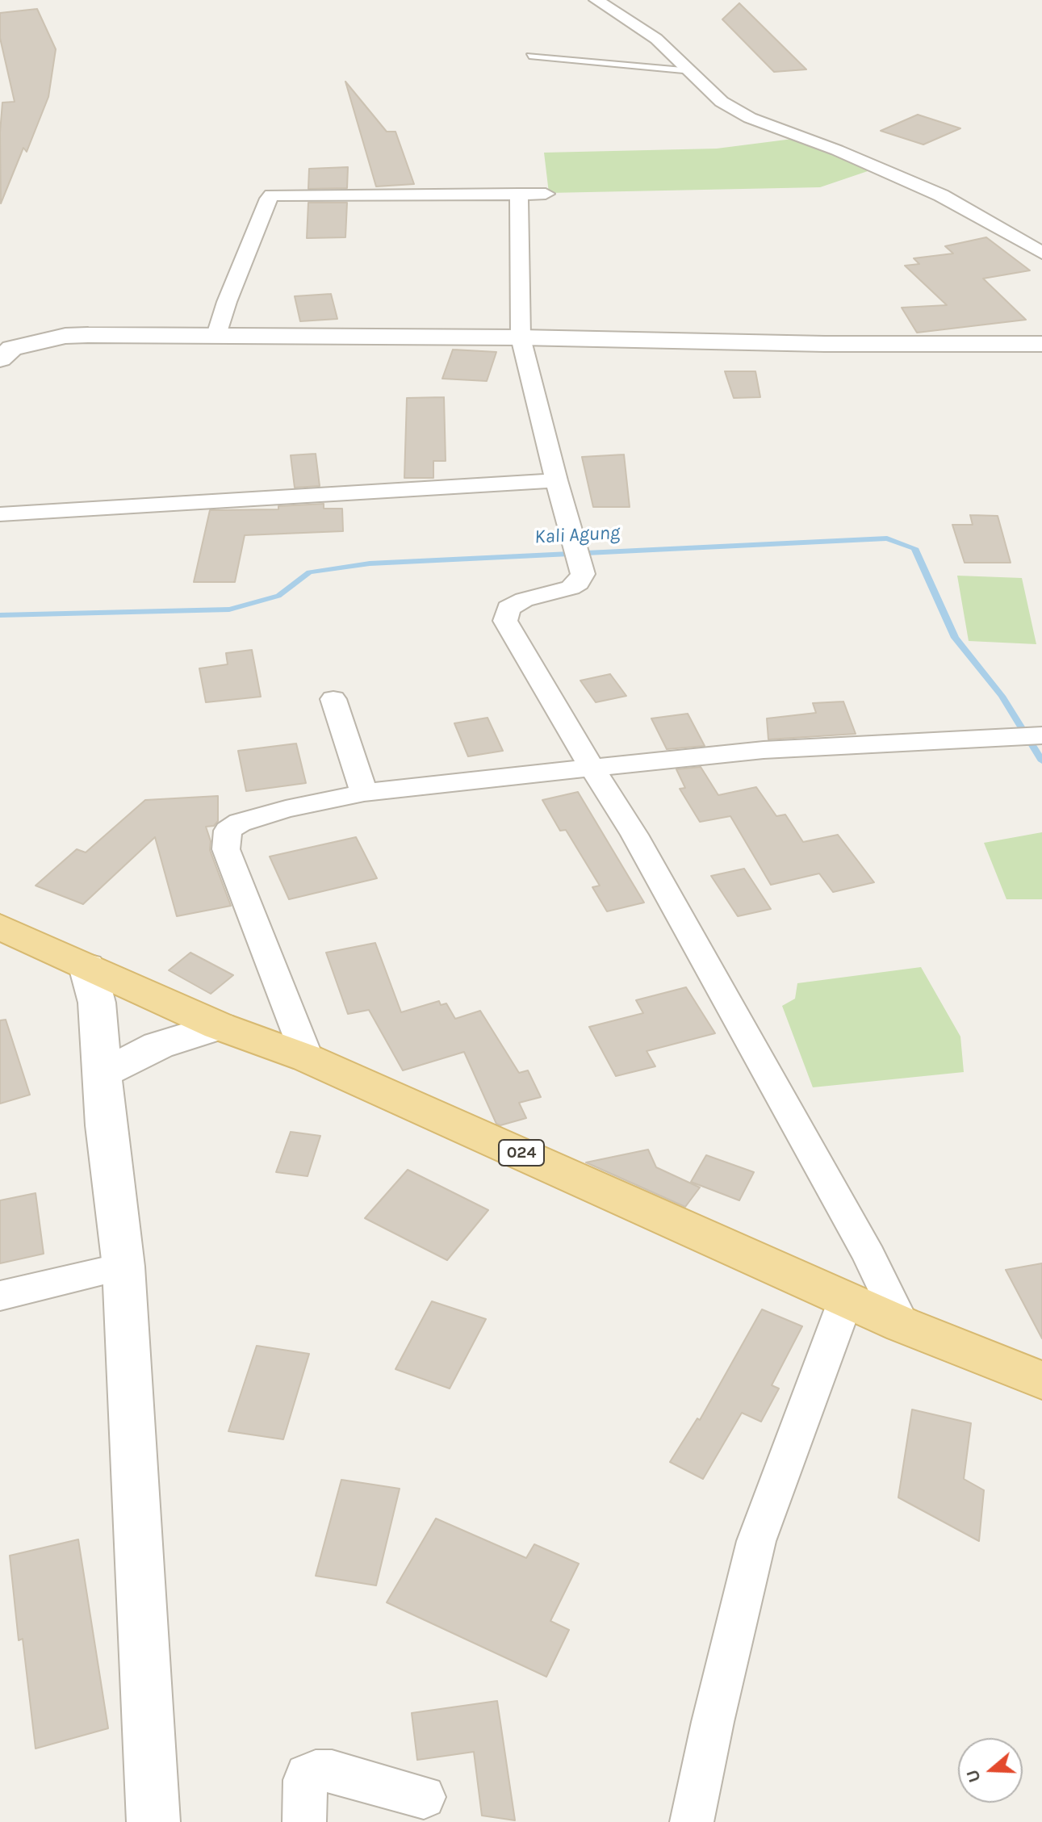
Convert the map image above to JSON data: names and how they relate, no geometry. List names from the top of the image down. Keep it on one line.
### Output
{"streets":{"main road":["024"]},"water":["Kali Agung"],"north":"left"}
